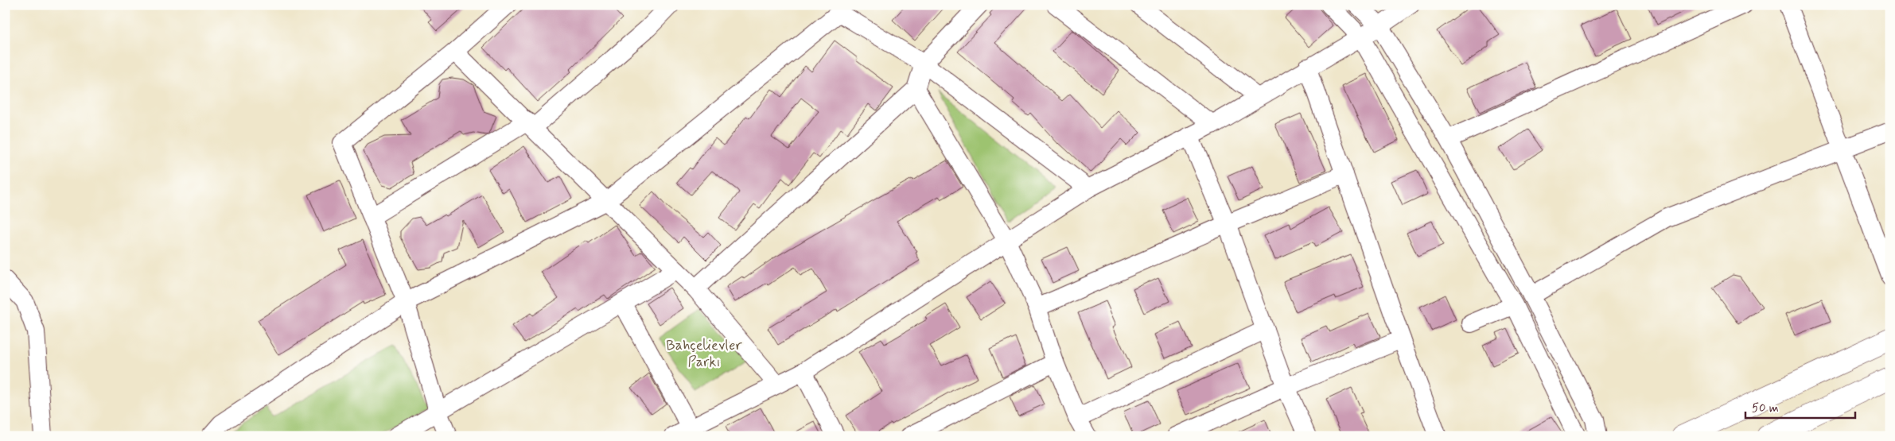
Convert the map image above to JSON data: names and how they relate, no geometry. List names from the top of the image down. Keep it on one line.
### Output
{"parks":["Bahçelievler Parkı"],"scale_bar":"50 m"}
